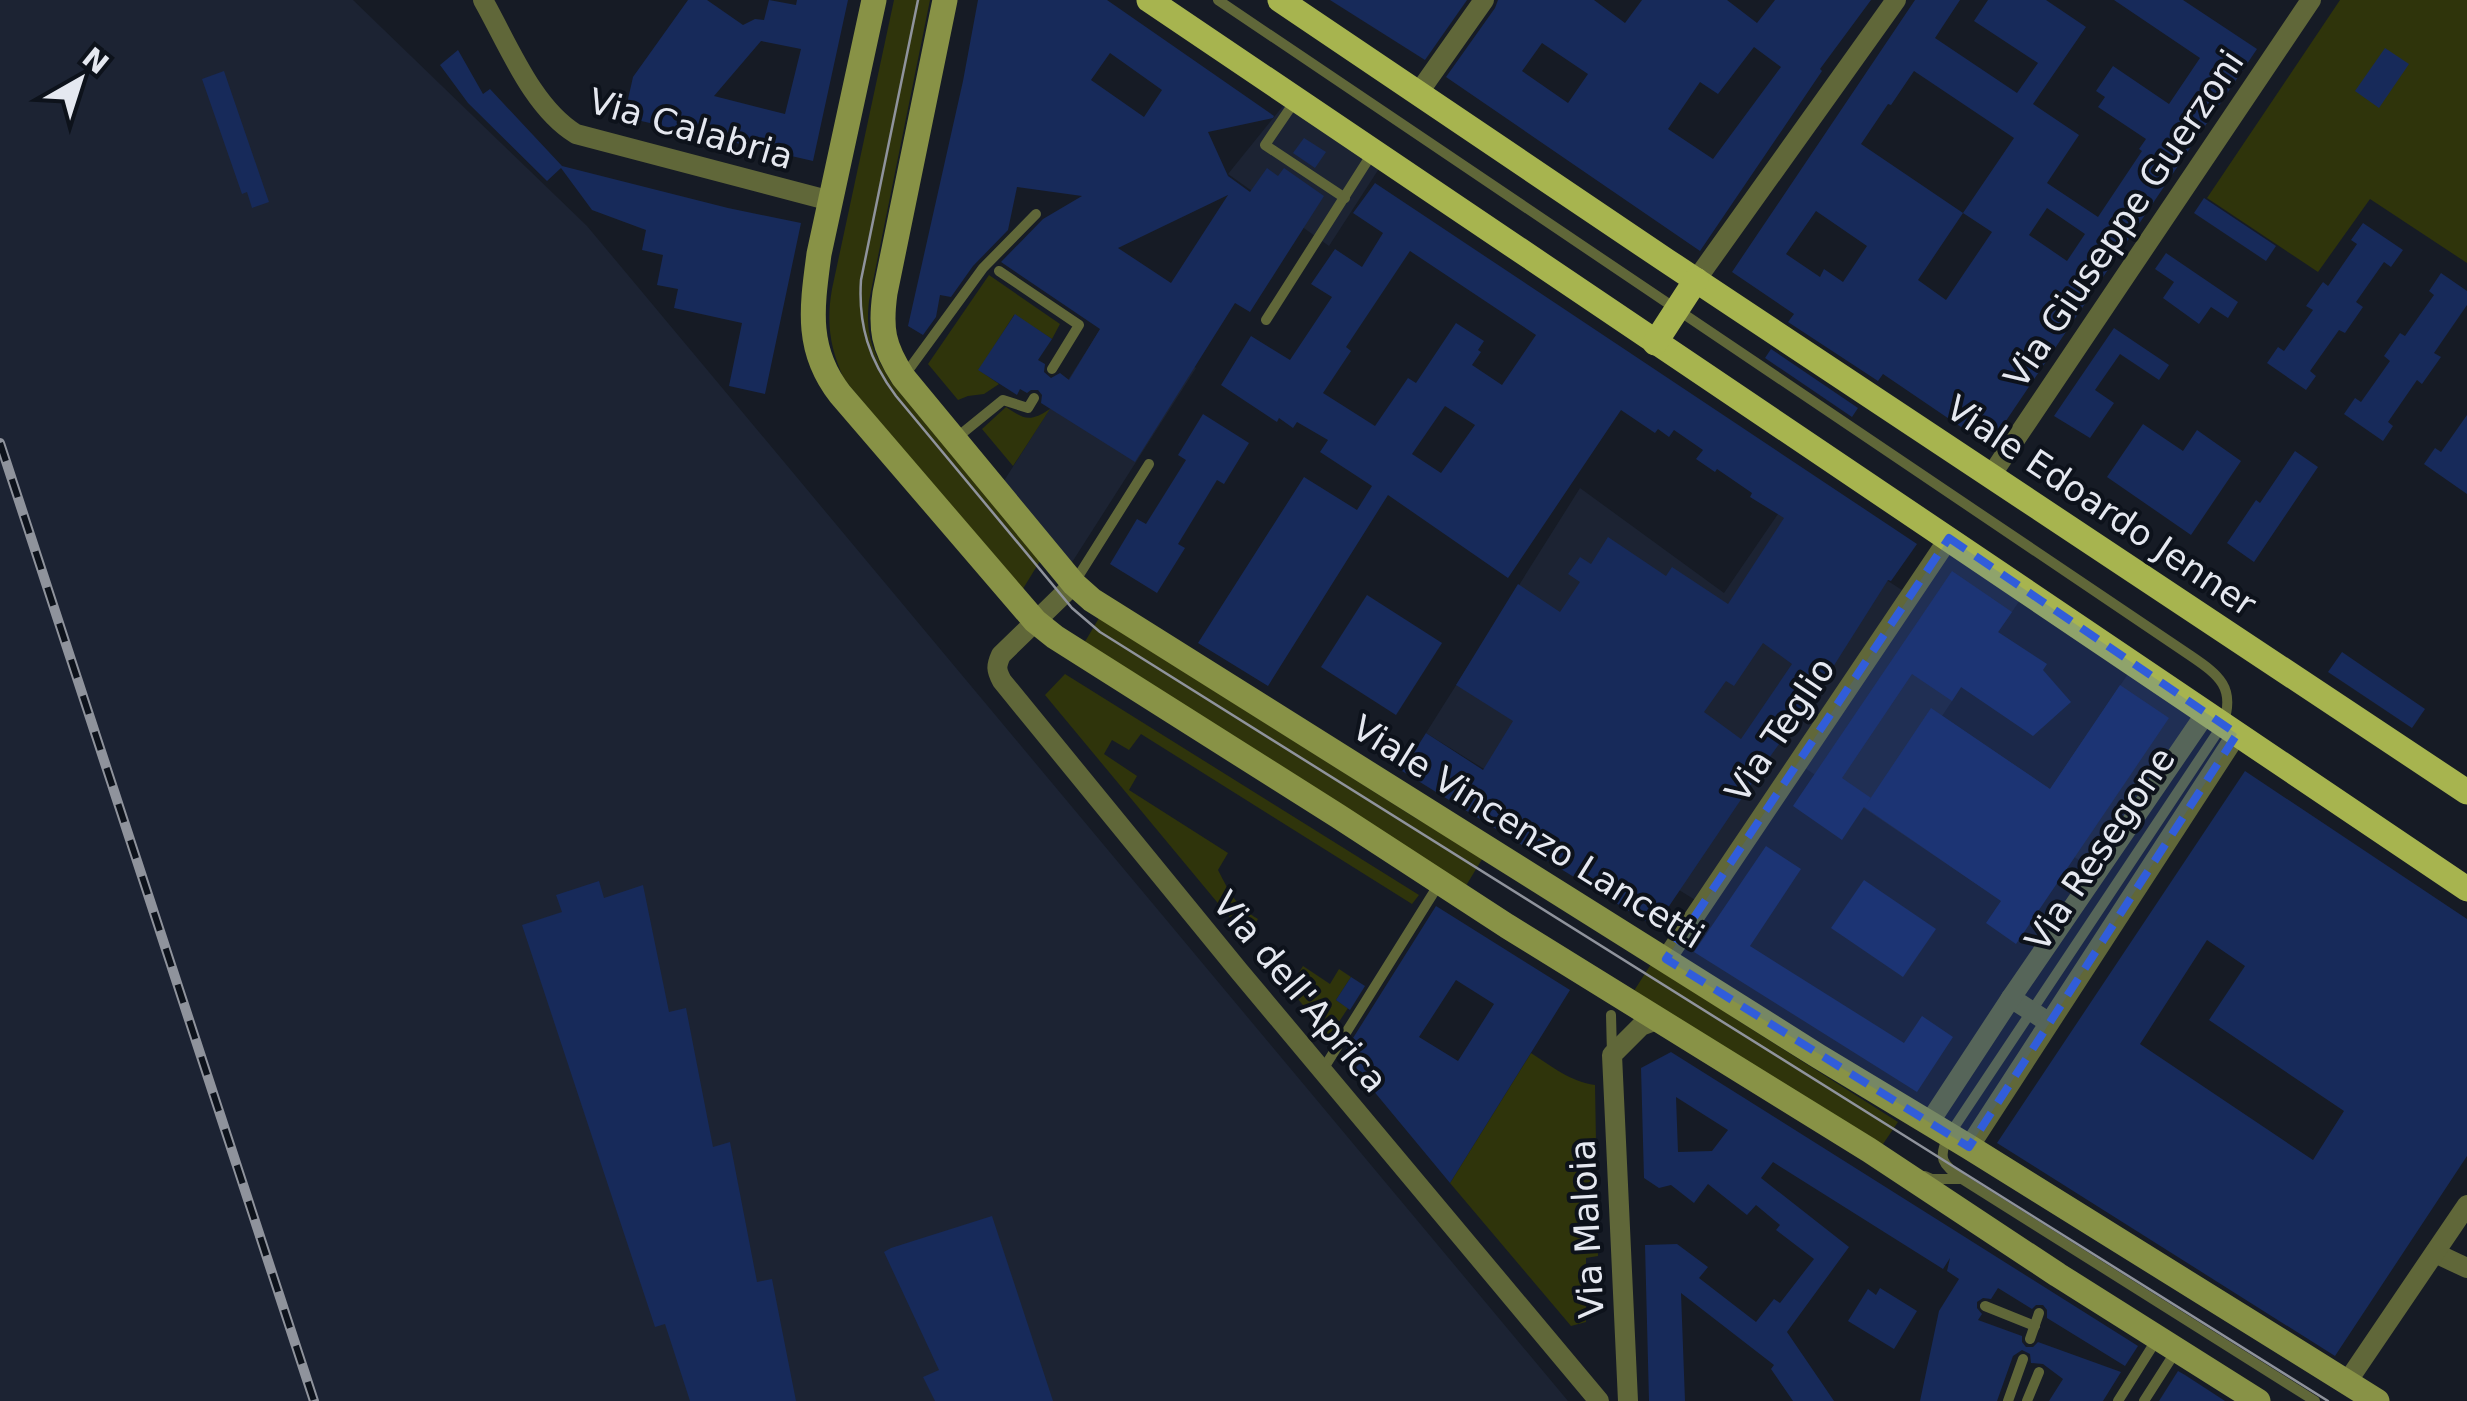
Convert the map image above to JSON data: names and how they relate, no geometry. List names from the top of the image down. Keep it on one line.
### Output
{"streets":{"main road":["Viale Edoardo Jenner","Viale Vincenzo Lancetti"],"street":["Via Calabria","Via Giuseppe Guerzoni","Via Teglio","Via Resegone","Via dell'Aprica","Via Maloia"]},"crossings":[["Via Giuseppe Guerzoni","Viale Edoardo Jenner"],["Via Teglio","Viale Vincenzo Lancetti"],["Viale Vincenzo Lancetti","Via Resegone"]],"north":"top right"}
